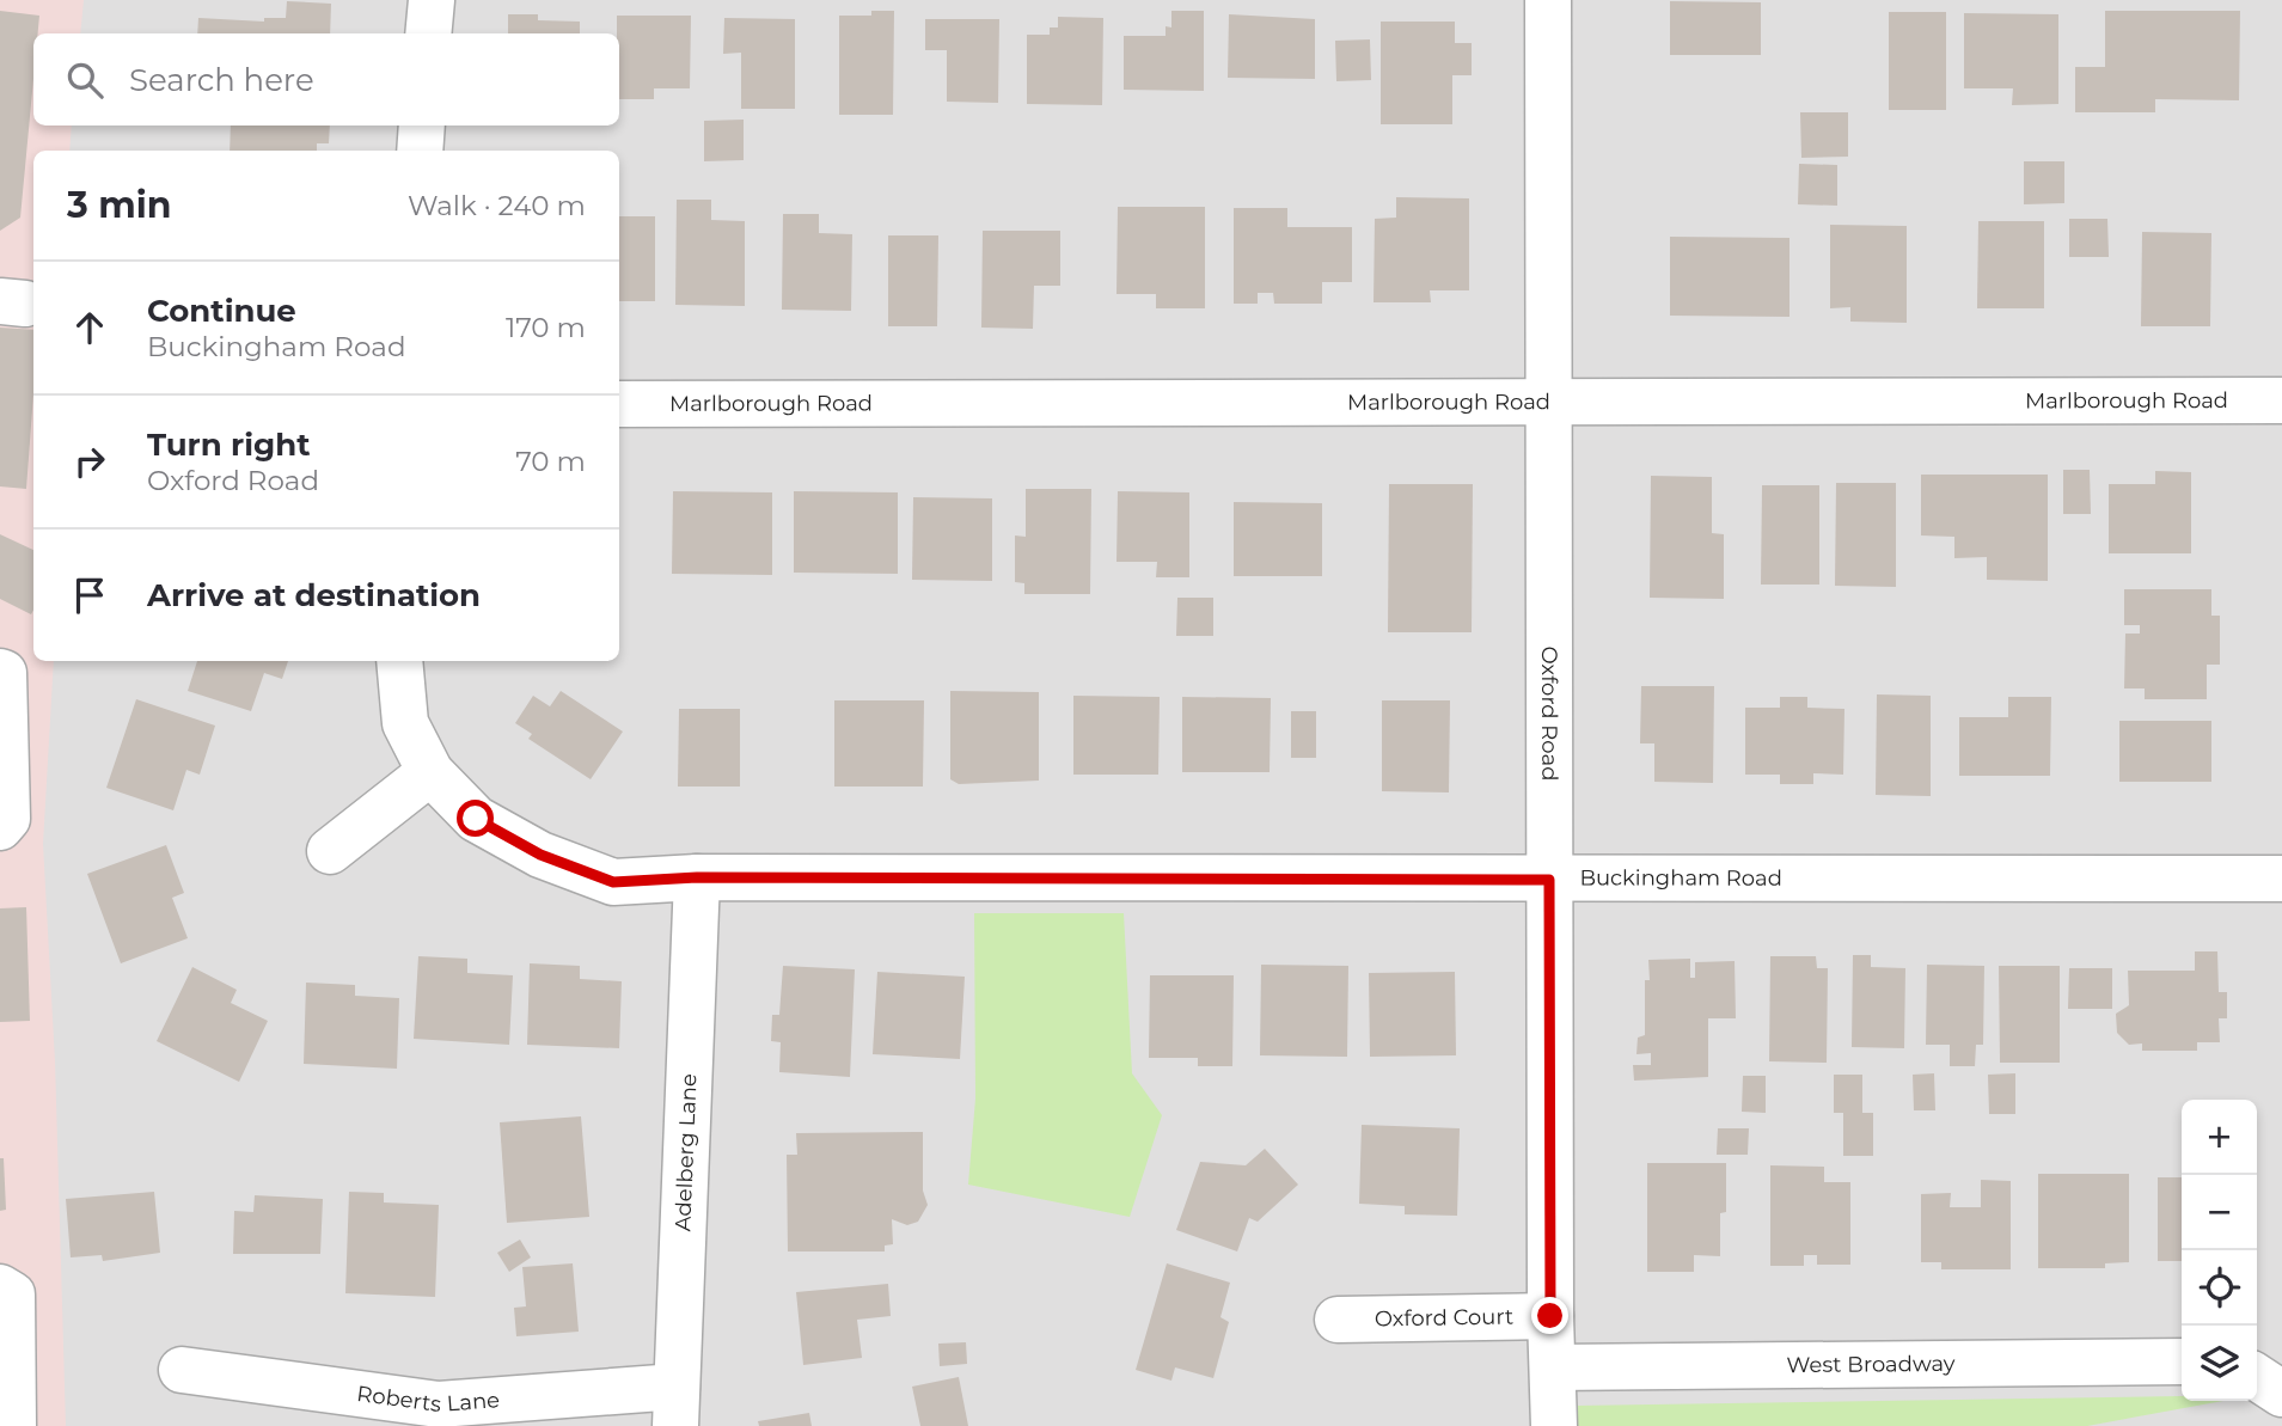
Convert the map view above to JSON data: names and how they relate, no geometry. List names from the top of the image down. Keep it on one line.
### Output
{"streets":{"street":["Marlborough Road","Oxford Road","Buckingham Road","Adelberg Lane","Oxford Court","West Broadway","Roberts Lane"]},"crossings":[["Marlborough Road","Oxford Road"],["Oxford Road","Buckingham Road"],["Oxford Road","Oxford Court"],["Oxford Road","West Broadway"],["Buckingham Road","Adelberg Lane"],["Adelberg Lane","Roberts Lane"]],"page":{"search":"Search here","heading":["3 min","Walk · 240 m"],"list":[["Continue","Buckingham Road","170 m"],["Turn right","Oxford Road","70 m"],"Arrive at destination"],"map_buttons":["+","−"]}}
